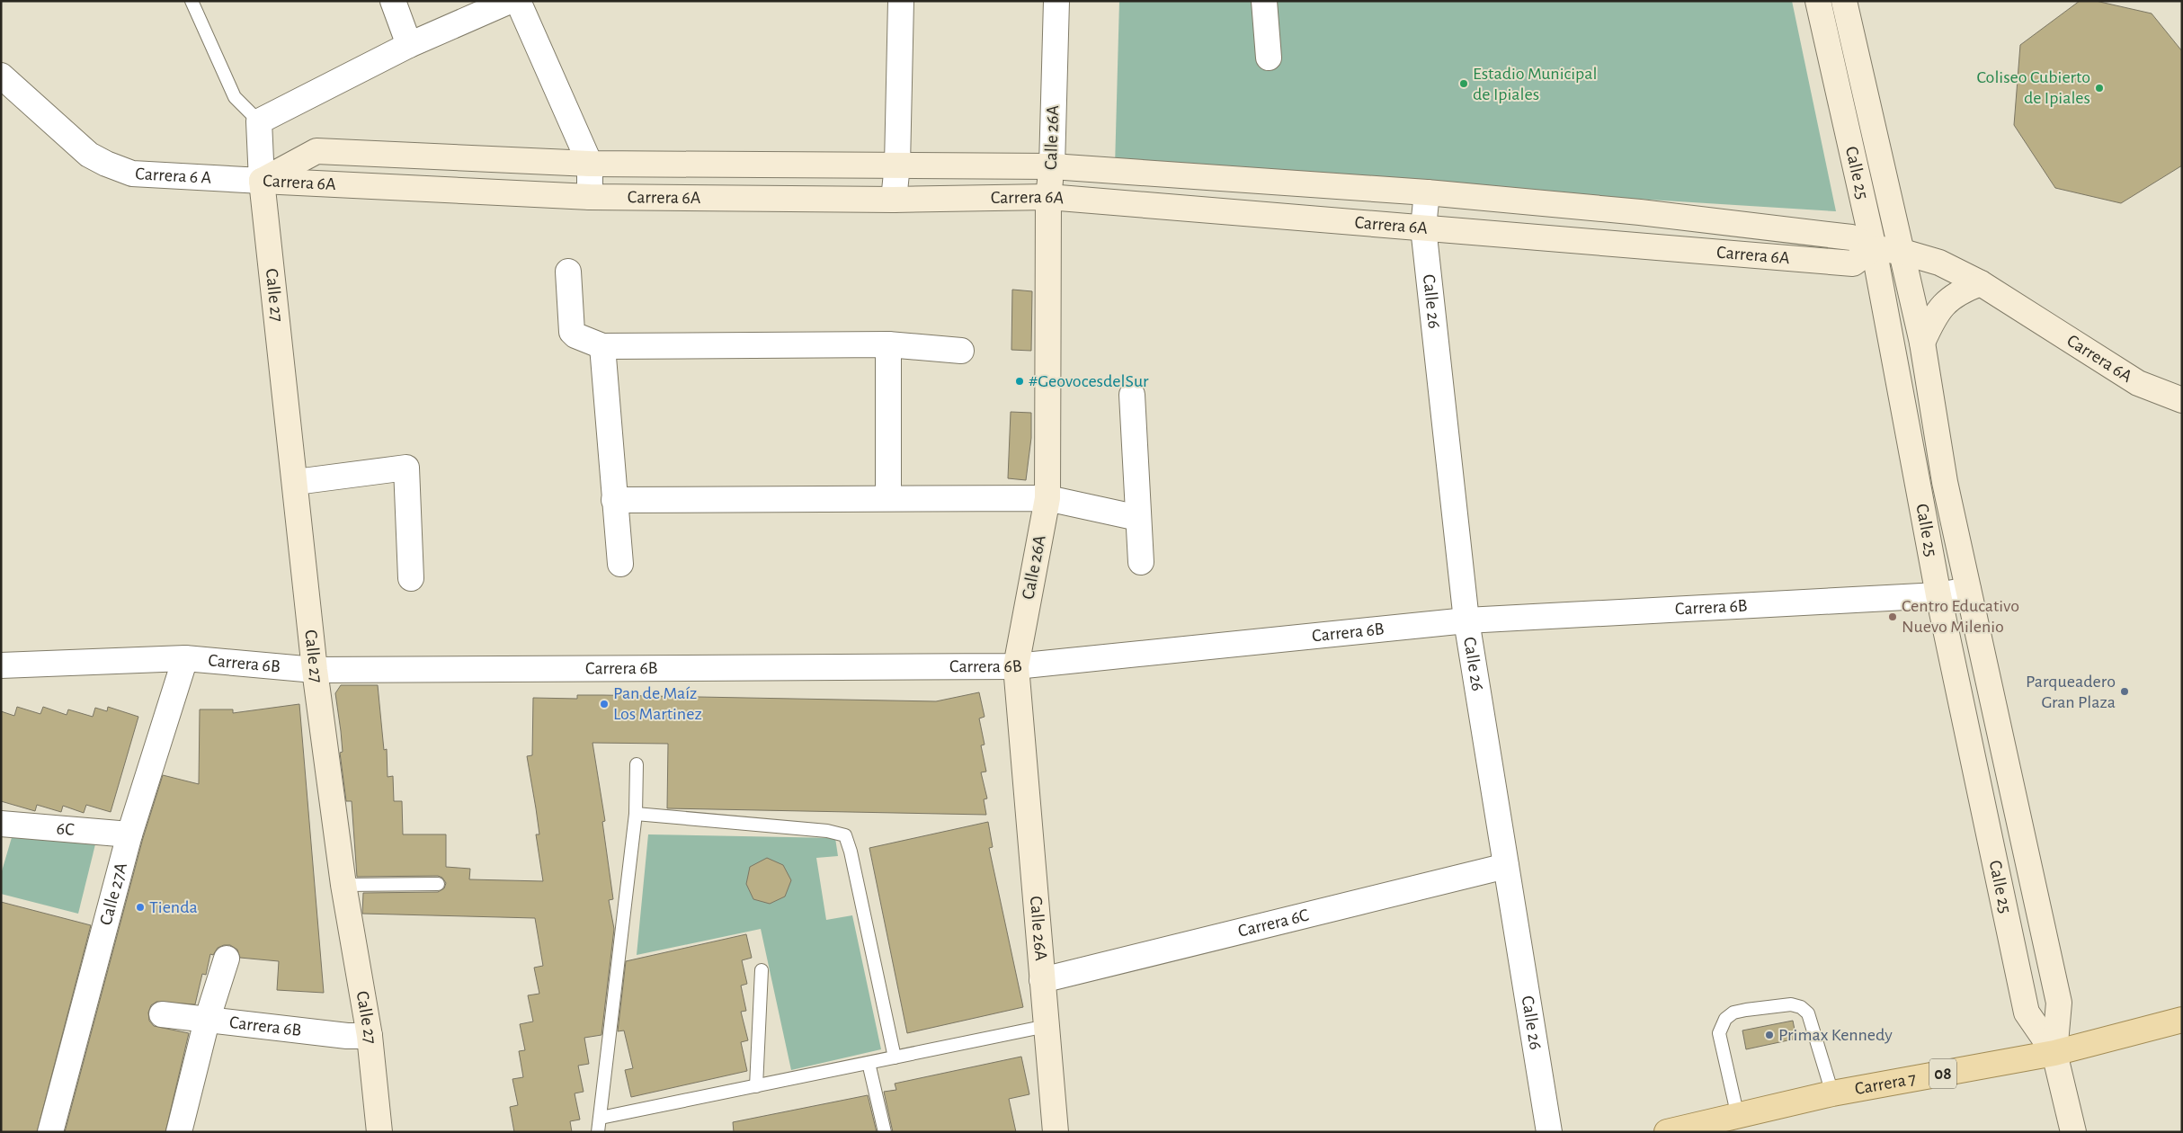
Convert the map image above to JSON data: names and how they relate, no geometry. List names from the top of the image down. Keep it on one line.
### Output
{"streets":{"main road":["08","Carrera 7"],"street":["Calle 26A","Calle 25","Carrera 6 A","Carrera 6A","Calle 27","Calle 26","Carrera 6B","6C","Calle 27A","Carrera 6C"]},"crossings":[["Calle 26A","Carrera 6A"],["Calle 26A","Carrera 6B"],["Calle 26A","Carrera 6C"],["Calle 25","Carrera 6A"],["Calle 25","Carrera 6B"],["Calle 25","Carrera 7"],["Carrera 6 A","Carrera 6A"],["Carrera 6 A","Calle 27"],["Carrera 6A","Calle 27"],["Carrera 6A","Calle 26"],["Calle 27","Carrera 6B"],["Calle 26","Carrera 6B"],["Calle 26","Carrera 6C"],["Carrera 6B","Calle 27A"],["6C","Calle 27A"]],"places":["Estadio Municipal de Ipiales","Coliseo Cubierto de Ipiales","#GeovocesdelSur","Centro Educativo Nuevo Milenio","Parqueadero Gran Plaza","Pan de Maíz Los Martinez","Tienda","Primax Kennedy"]}
